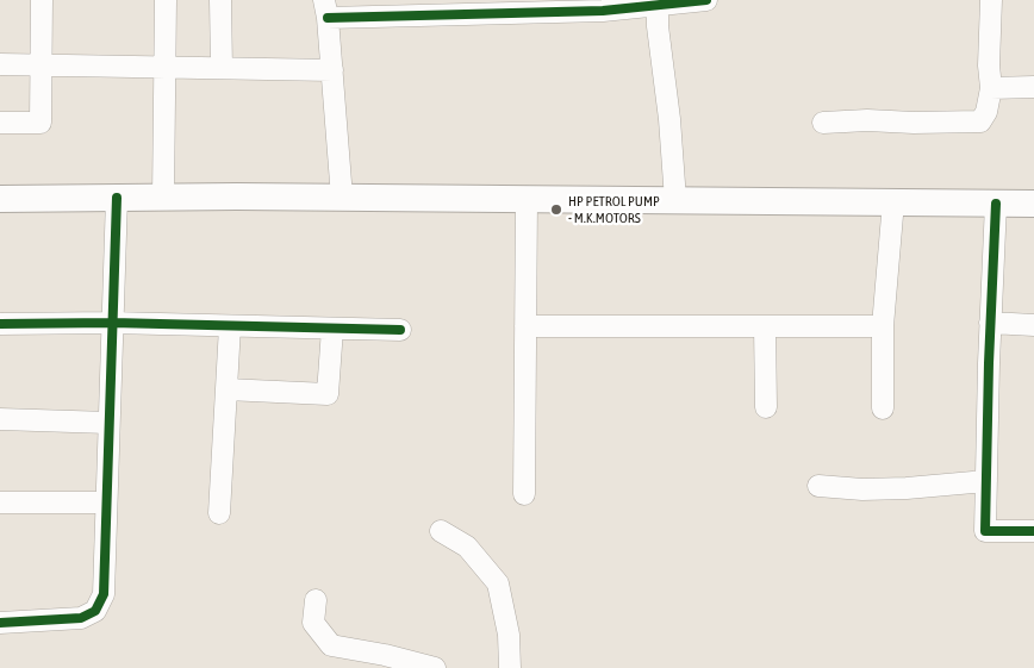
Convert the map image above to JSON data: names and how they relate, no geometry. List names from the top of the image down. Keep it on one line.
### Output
{"places":["HP PETROL PUMP - M.K.MOTORS"]}
